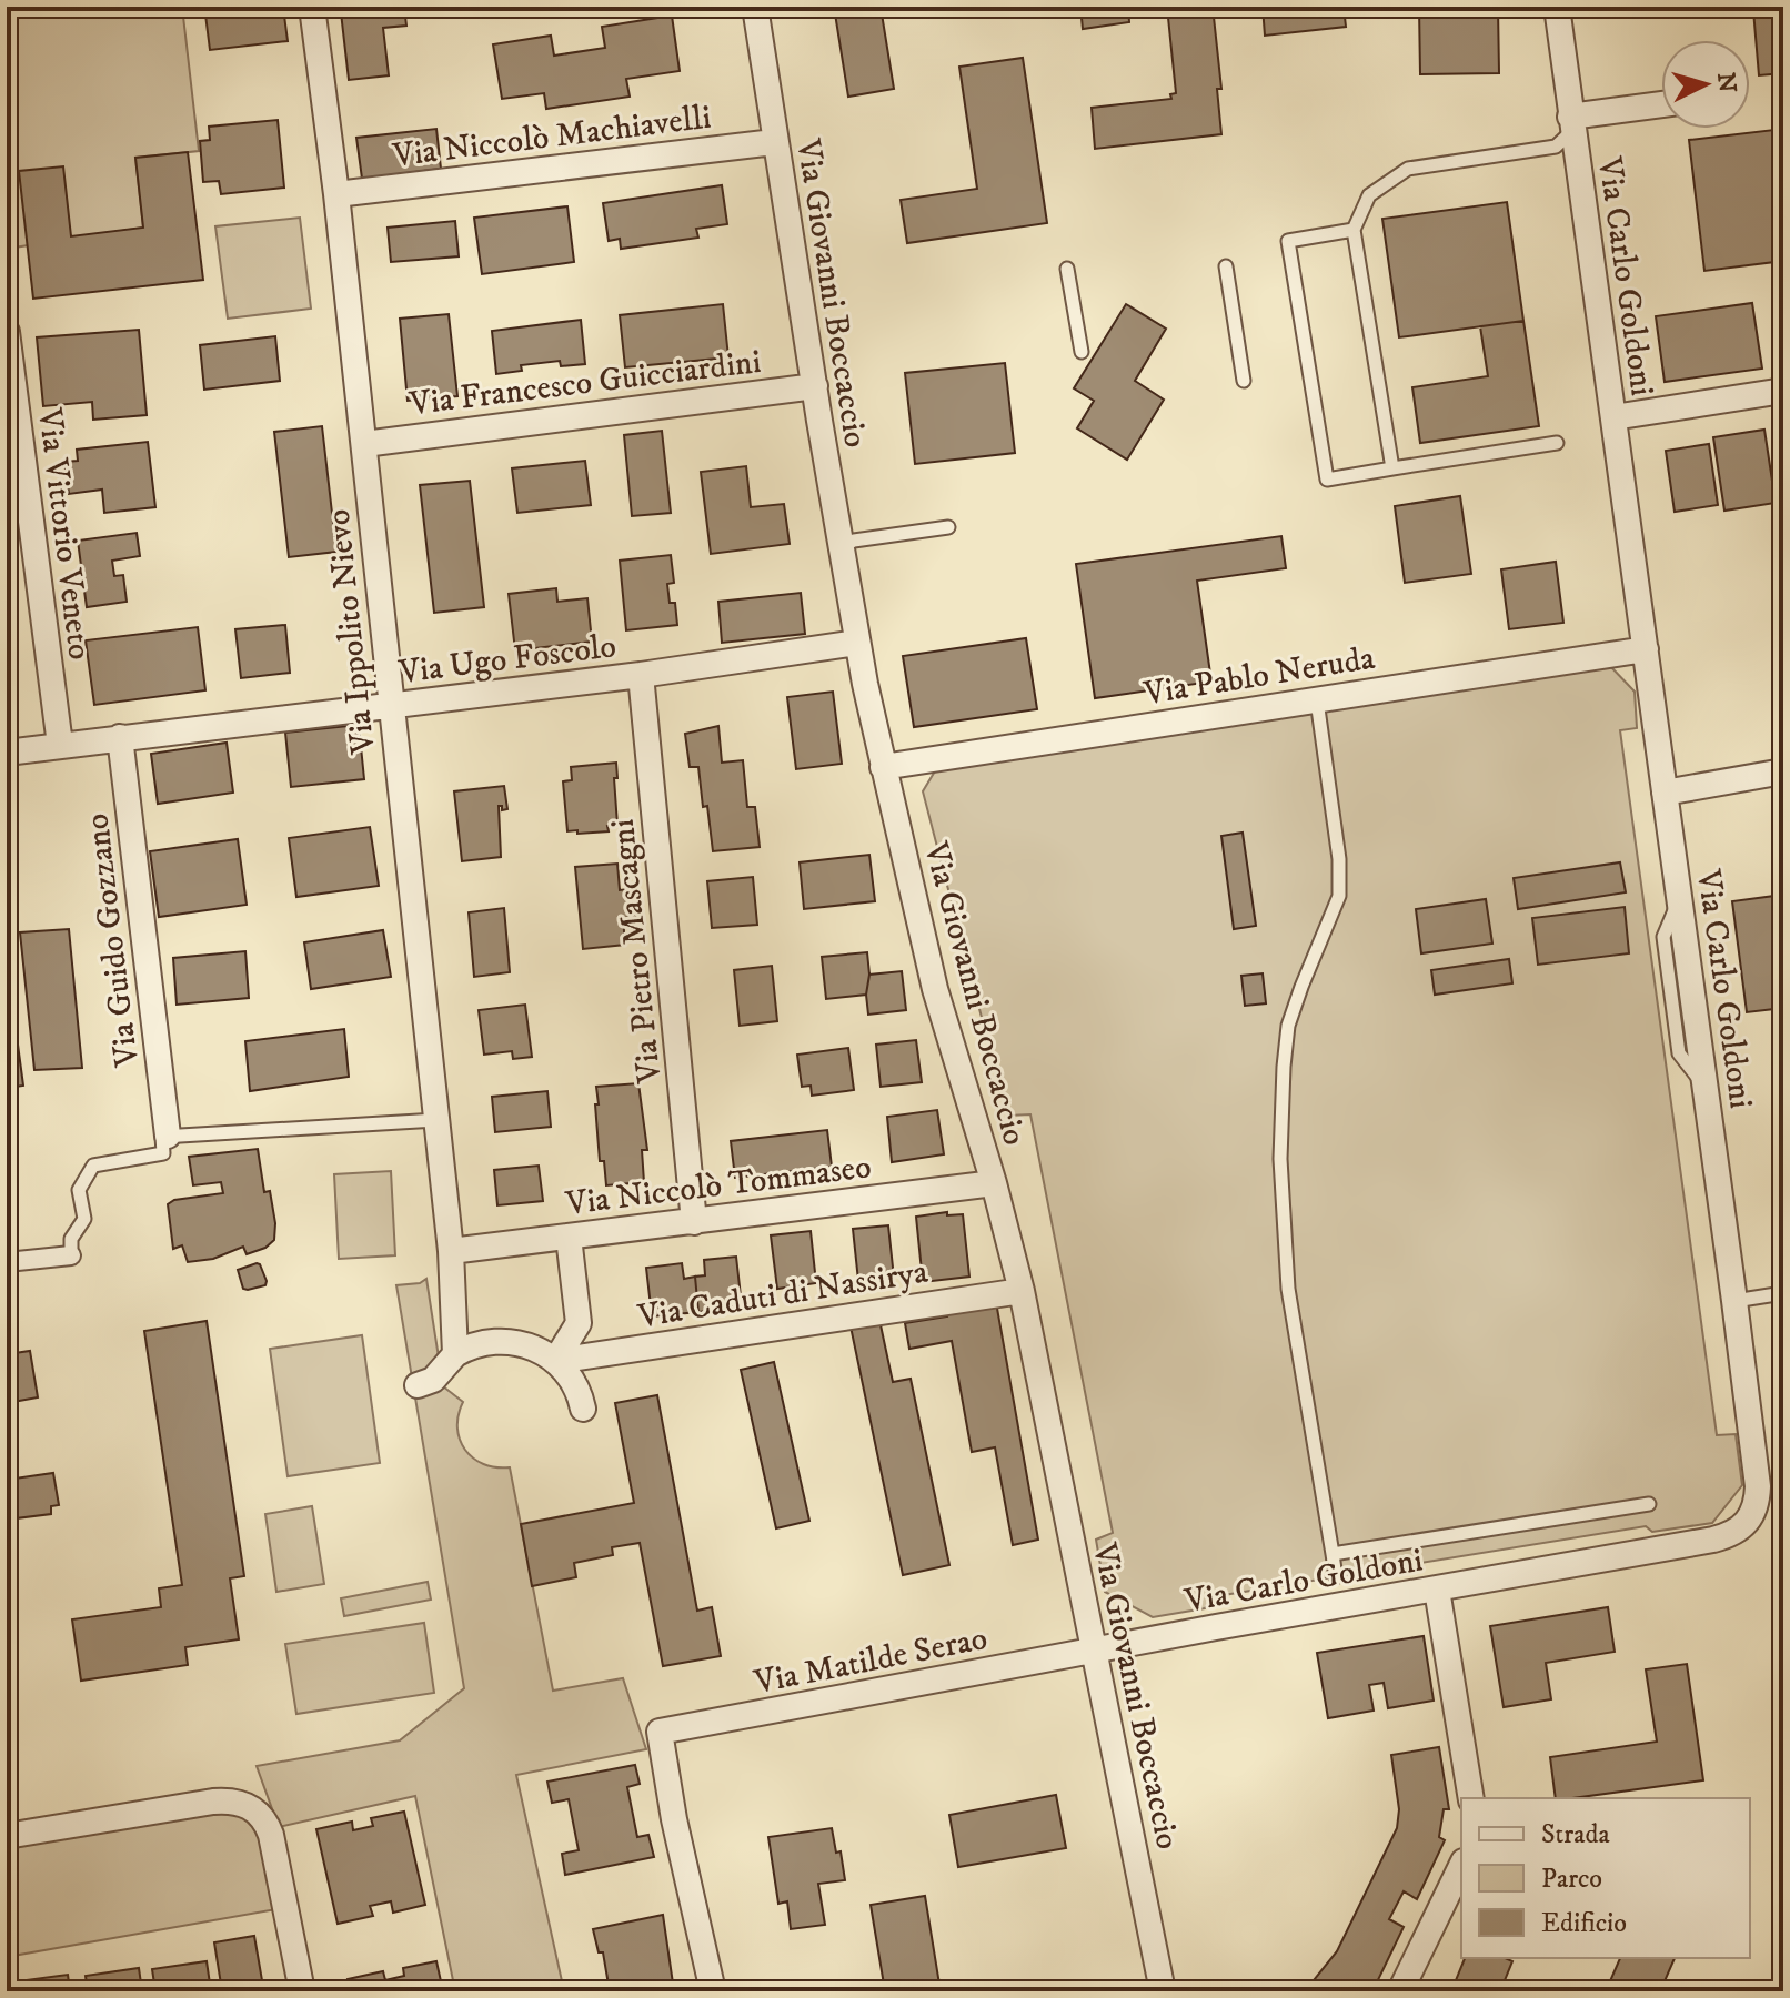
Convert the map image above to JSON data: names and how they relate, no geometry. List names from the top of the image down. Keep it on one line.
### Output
{"streets":{"street":["Via Niccolò Machiavelli","Via Carlo Goldoni","Via Giovanni Boccaccio","Via Francesco Guicciardini","Via Vittorio Veneto","Via Ippolito Nievo","Via Ugo Foscolo","Via Pablo Neruda","Via Guido Gozzano","Via Pietro Mascagni","Via Niccolò Tommaseo","Via Caduti di Nassirya","Via Matilde Serao"]},"crossings":[["Via Niccolò Machiavelli","Via Giovanni Boccaccio"],["Via Niccolò Machiavelli","Via Ippolito Nievo"],["Via Carlo Goldoni","Via Giovanni Boccaccio"],["Via Carlo Goldoni","Via Pablo Neruda"],["Via Carlo Goldoni","Via Matilde Serao"],["Via Giovanni Boccaccio","Via Francesco Guicciardini"],["Via Giovanni Boccaccio","Via Ugo Foscolo"],["Via Giovanni Boccaccio","Via Pablo Neruda"],["Via Giovanni Boccaccio","Via Niccolò Tommaseo"],["Via Giovanni Boccaccio","Via Caduti di Nassirya"],["Via Giovanni Boccaccio","Via Matilde Serao"],["Via Francesco Guicciardini","Via Ippolito Nievo"],["Via Vittorio Veneto","Via Ugo Foscolo"],["Via Ippolito Nievo","Via Ugo Foscolo"],["Via Ippolito Nievo","Via Niccolò Tommaseo"],["Via Ugo Foscolo","Via Guido Gozzano"],["Via Ugo Foscolo","Via Pietro Mascagni"],["Via Pietro Mascagni","Via Niccolò Tommaseo"]],"legend":["Strada","Parco","Edificio"],"north":"right"}
